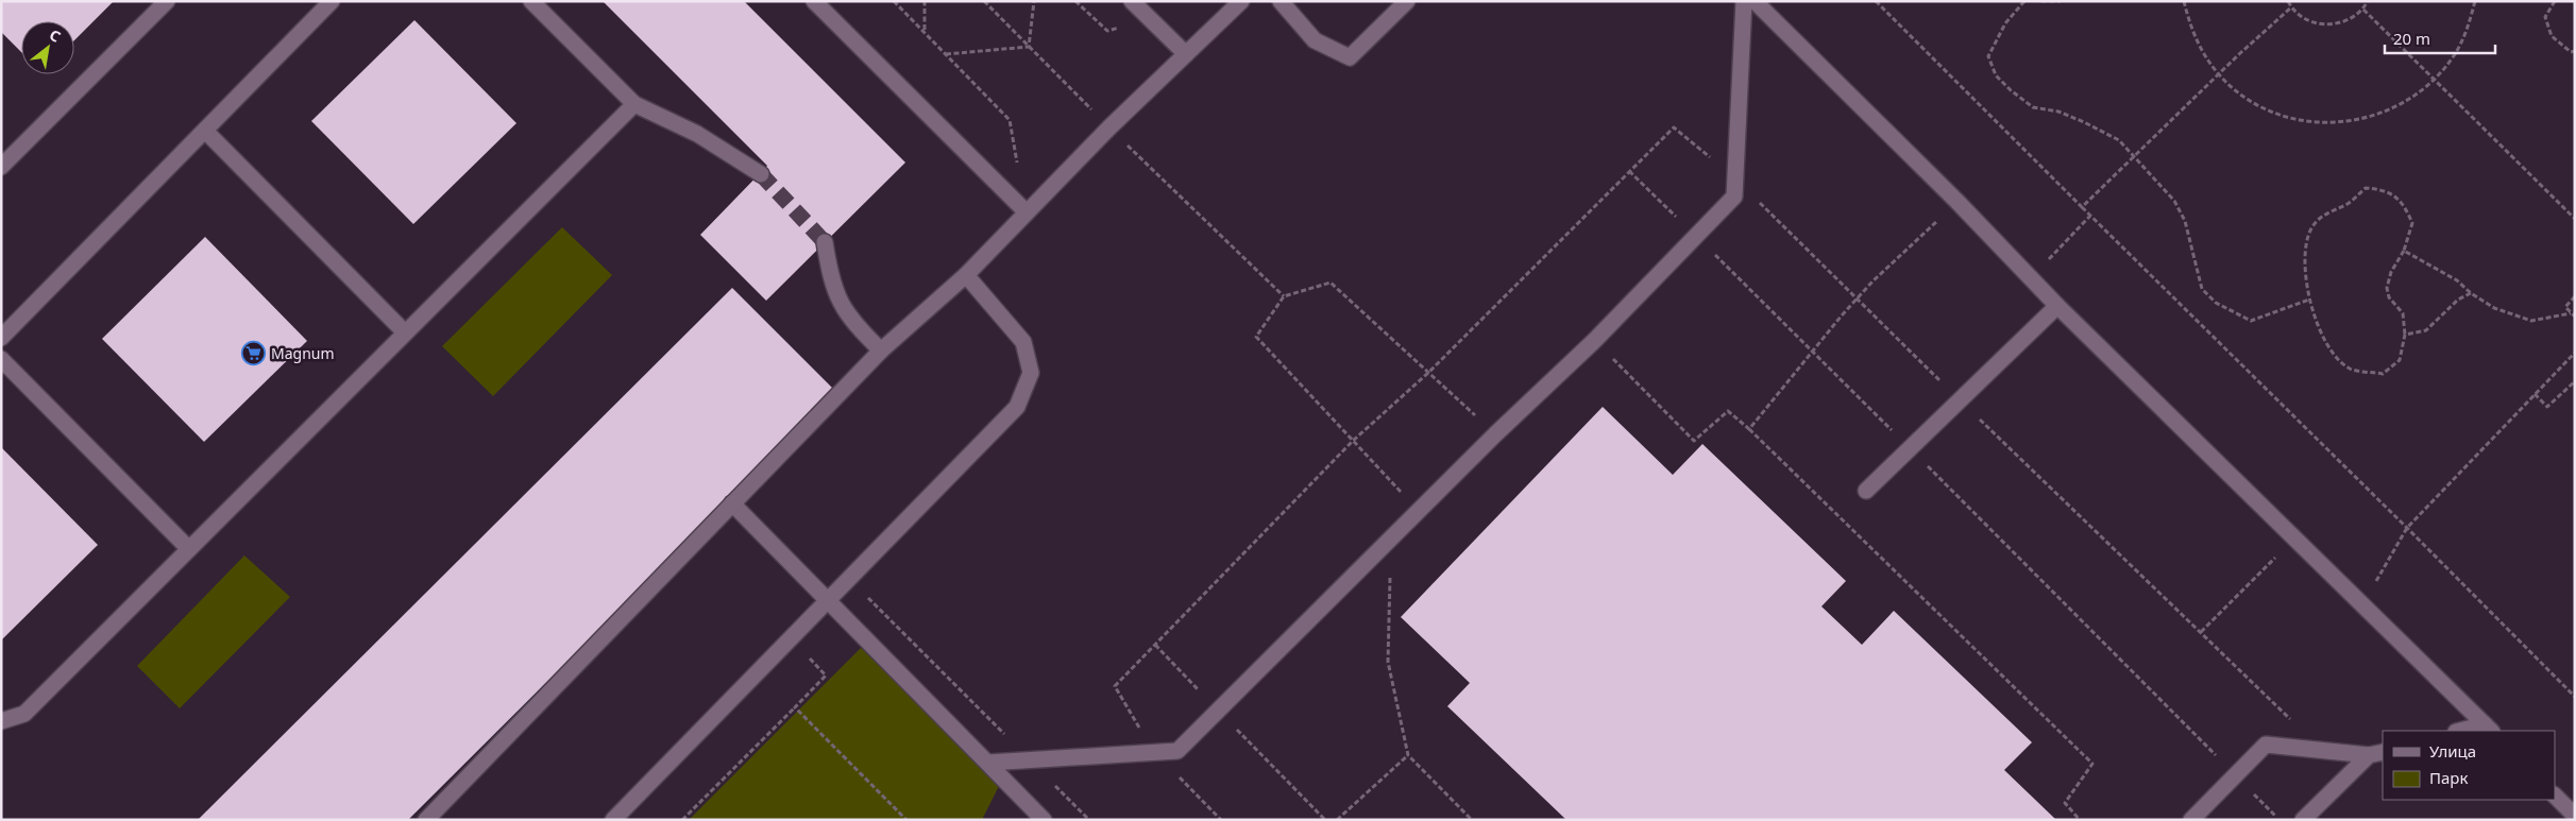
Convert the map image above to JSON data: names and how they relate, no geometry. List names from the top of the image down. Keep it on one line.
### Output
{"places":{"supermarket":["Magnum"]},"legend":["Улица","Парк"],"scale_bar":"20 m","north":"top right"}
